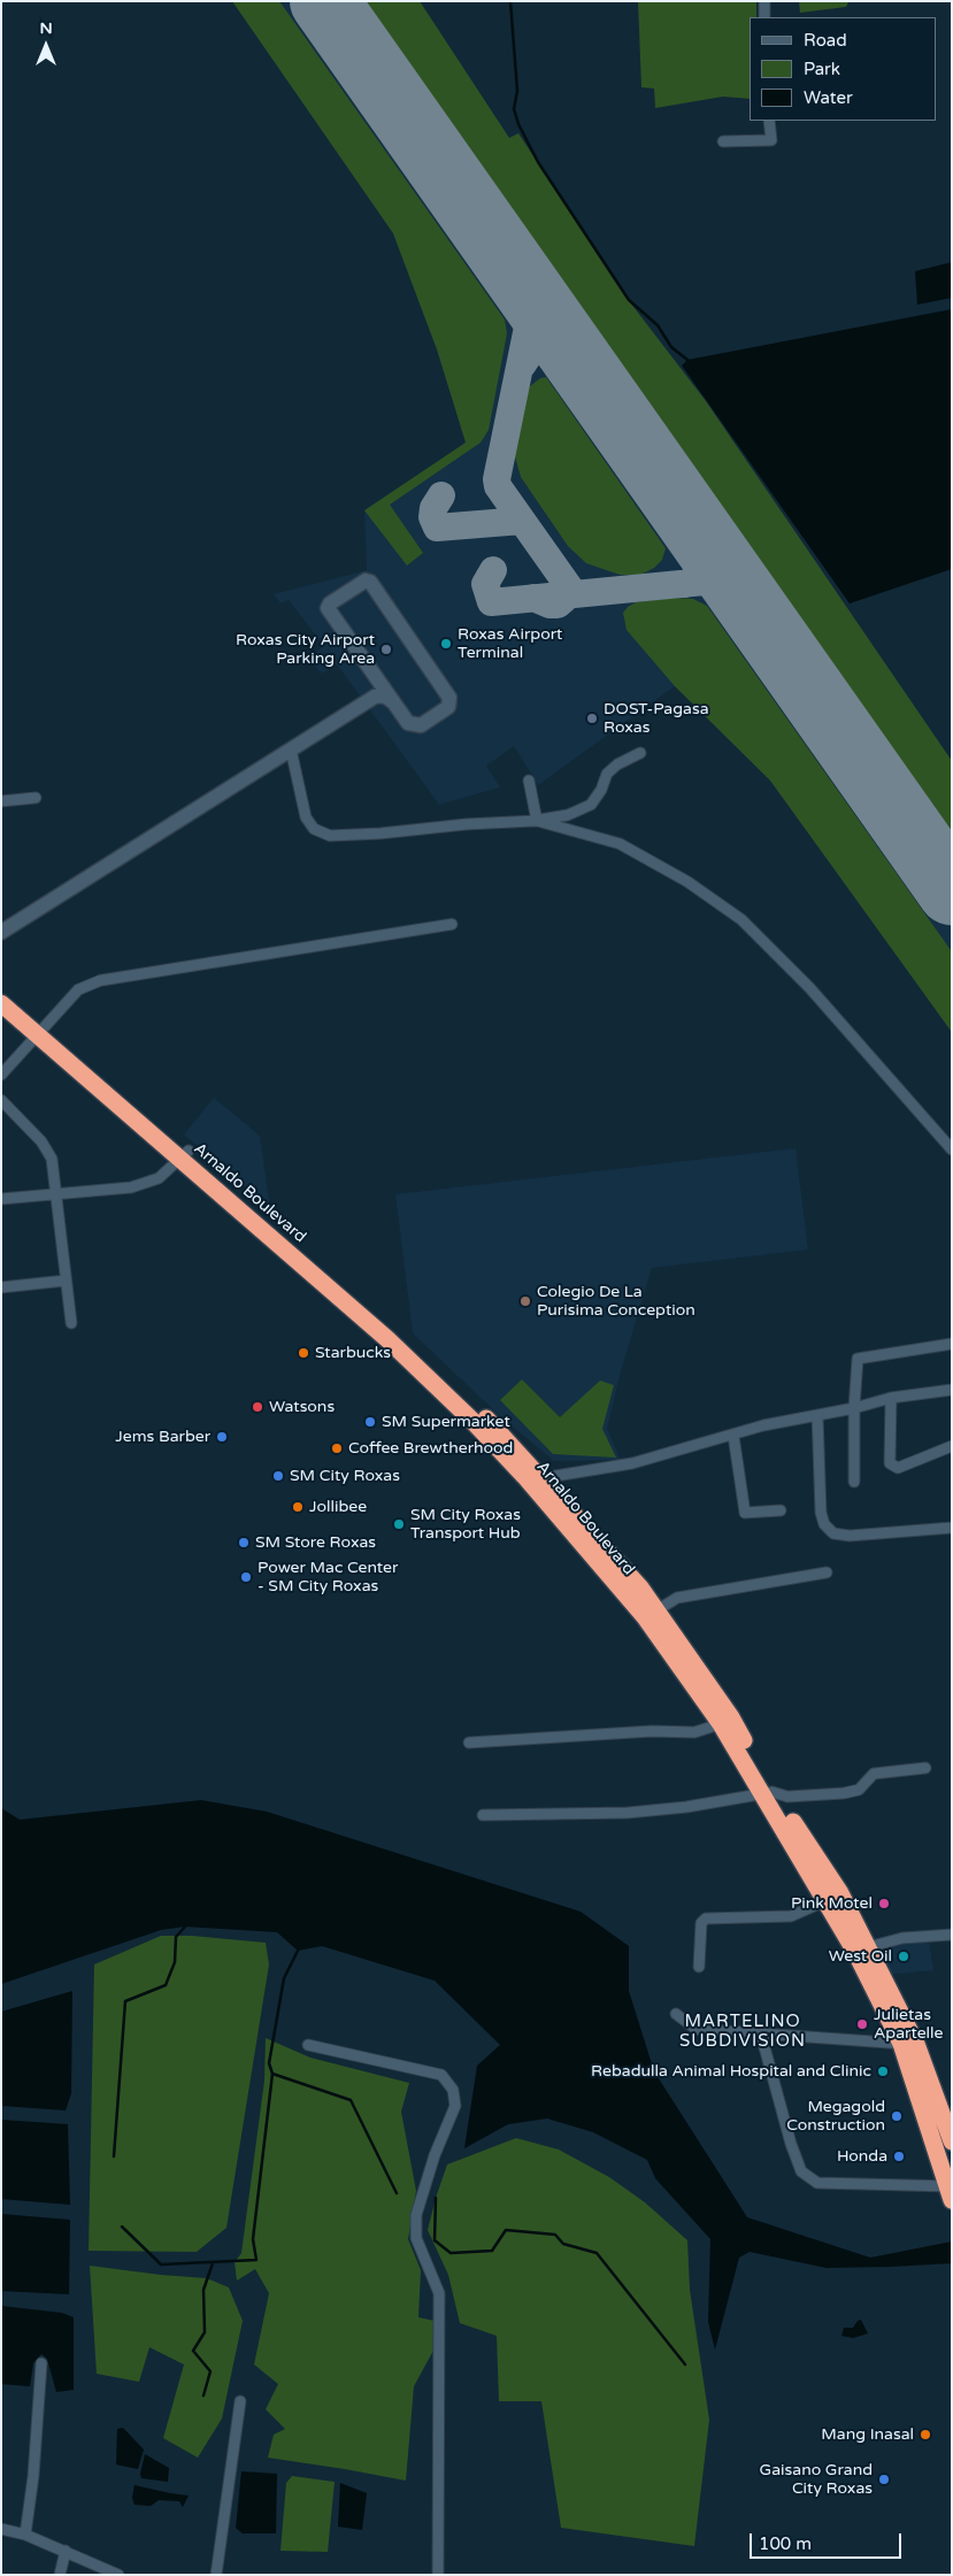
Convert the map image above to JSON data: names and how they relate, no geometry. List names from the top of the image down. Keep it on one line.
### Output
{"streets":{"highway":["Arnaldo Boulevard"]},"districts":["MARTELINO SUBDIVISION"],"places":["Roxas Airport Terminal","Roxas City Airport Parking Area","DOST-Pagasa Roxas","Colegio De La Purisima Conception","Starbucks","Watsons","SM Supermarket","Jems Barber","Coffee Brewtherhood","SM City Roxas","Jollibee","SM City Roxas Transport Hub","SM Store Roxas","Power Mac Center - SM City Roxas","Pink Motel","West Oil","Julietas Apartelle","Rebadulla Animal Hospital and Clinic","Megagold Construction","Honda","Mang Inasal","Gaisano Grand City Roxas"],"legend":["Road","Park","Water"],"scale_bar":"100 m","north":"top"}
